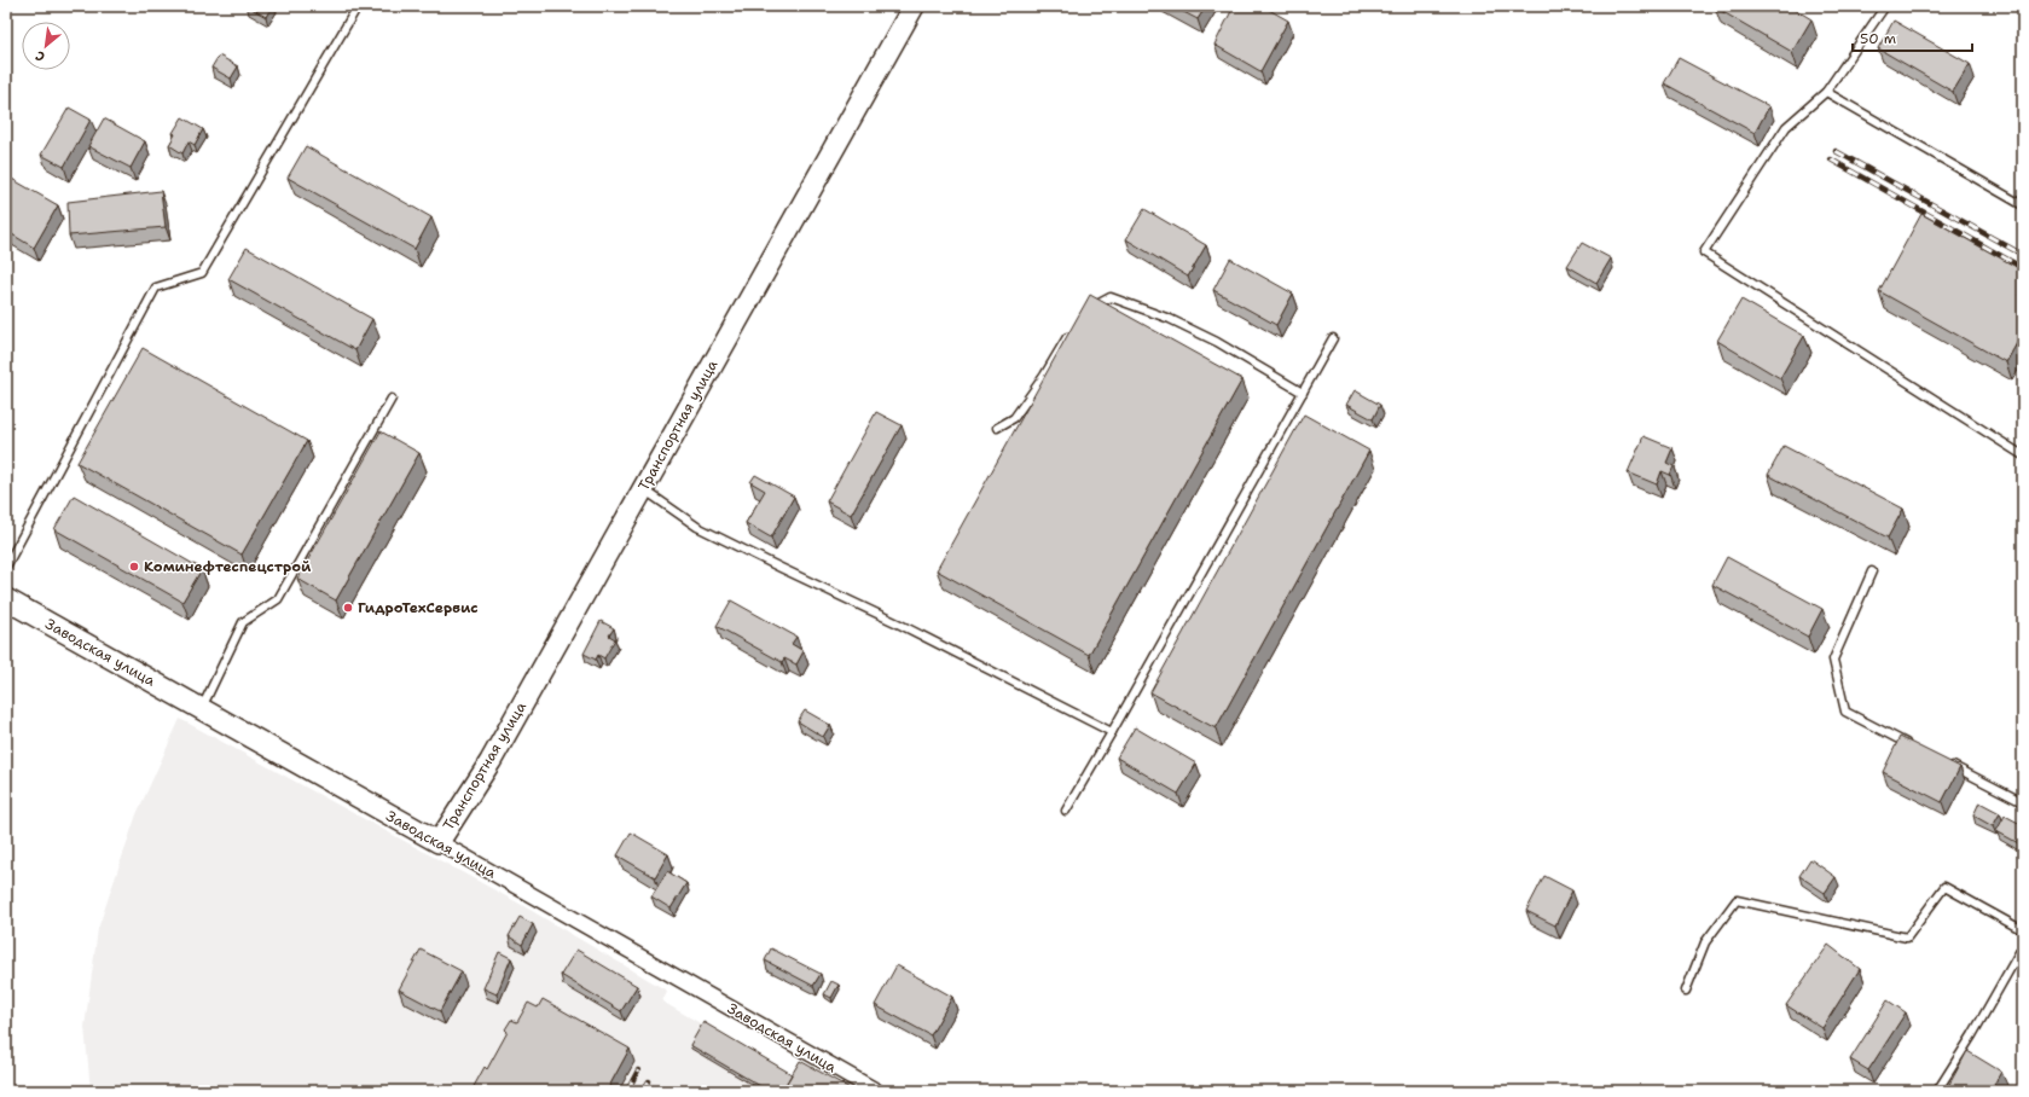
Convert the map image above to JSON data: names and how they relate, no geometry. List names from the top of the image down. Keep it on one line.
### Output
{"streets":{"street":["Транспортная улица","Заводская улица"]},"crossings":[["Транспортная улица","Заводская улица"]],"places":["Коминефтеспецстрой","ГидроТехСервис"],"scale_bar":"50 m","north":"bottom left"}
